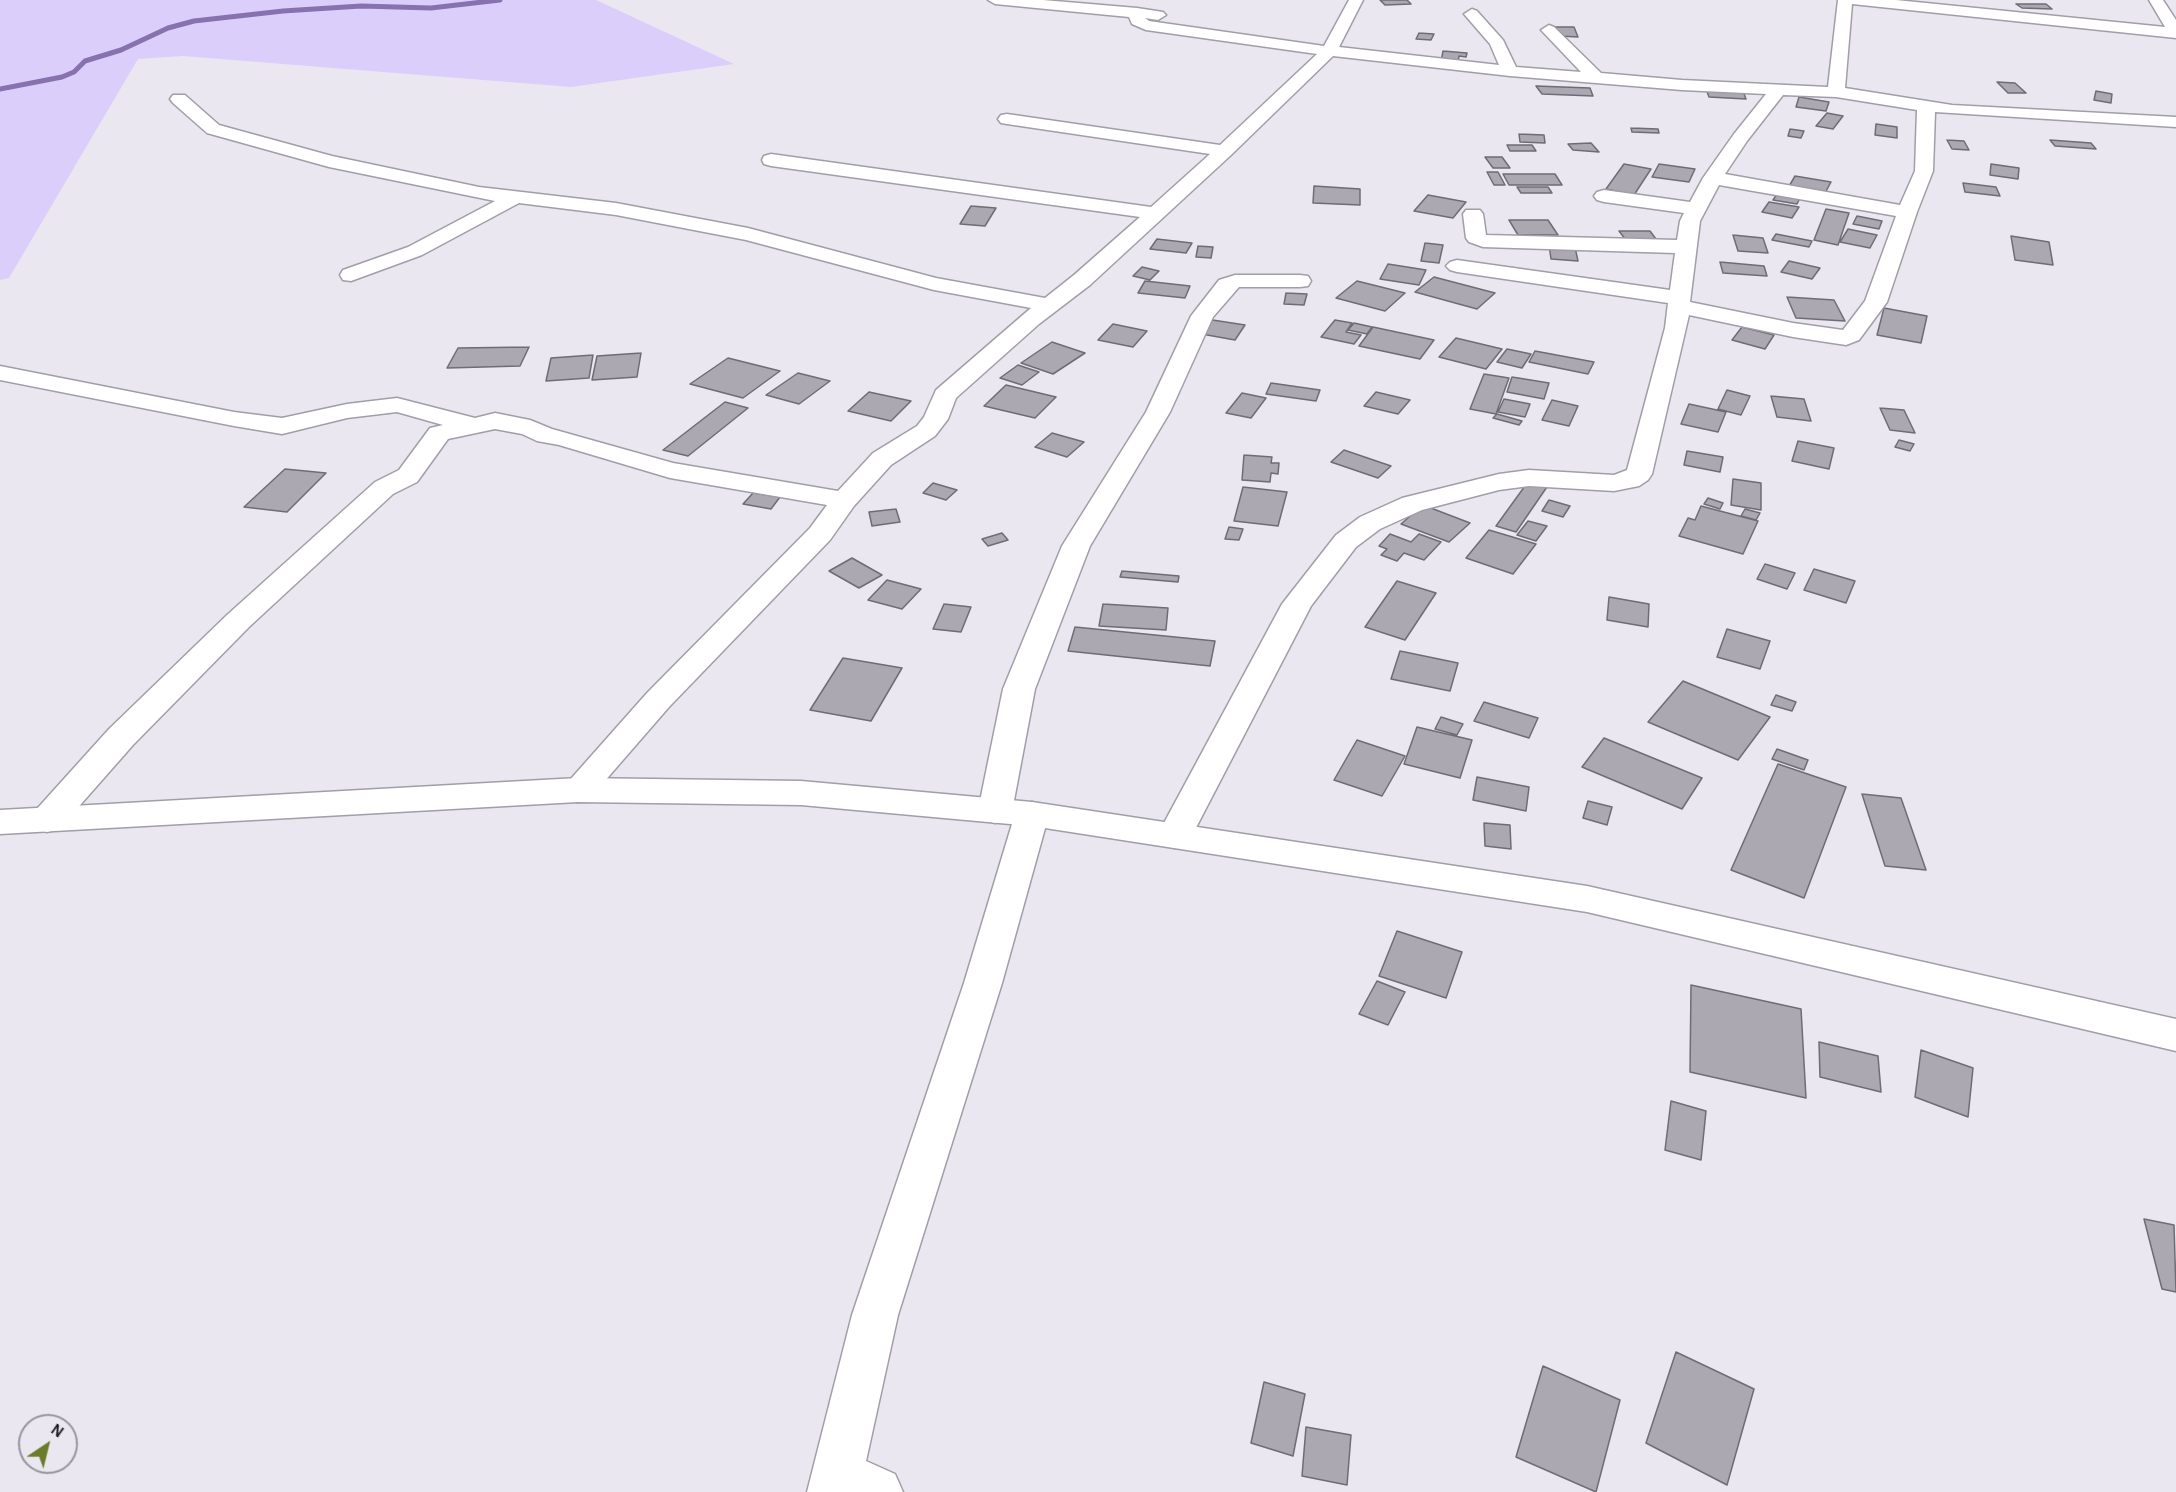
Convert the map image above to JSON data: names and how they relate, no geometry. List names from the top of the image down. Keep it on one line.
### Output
{"north":"top right"}
